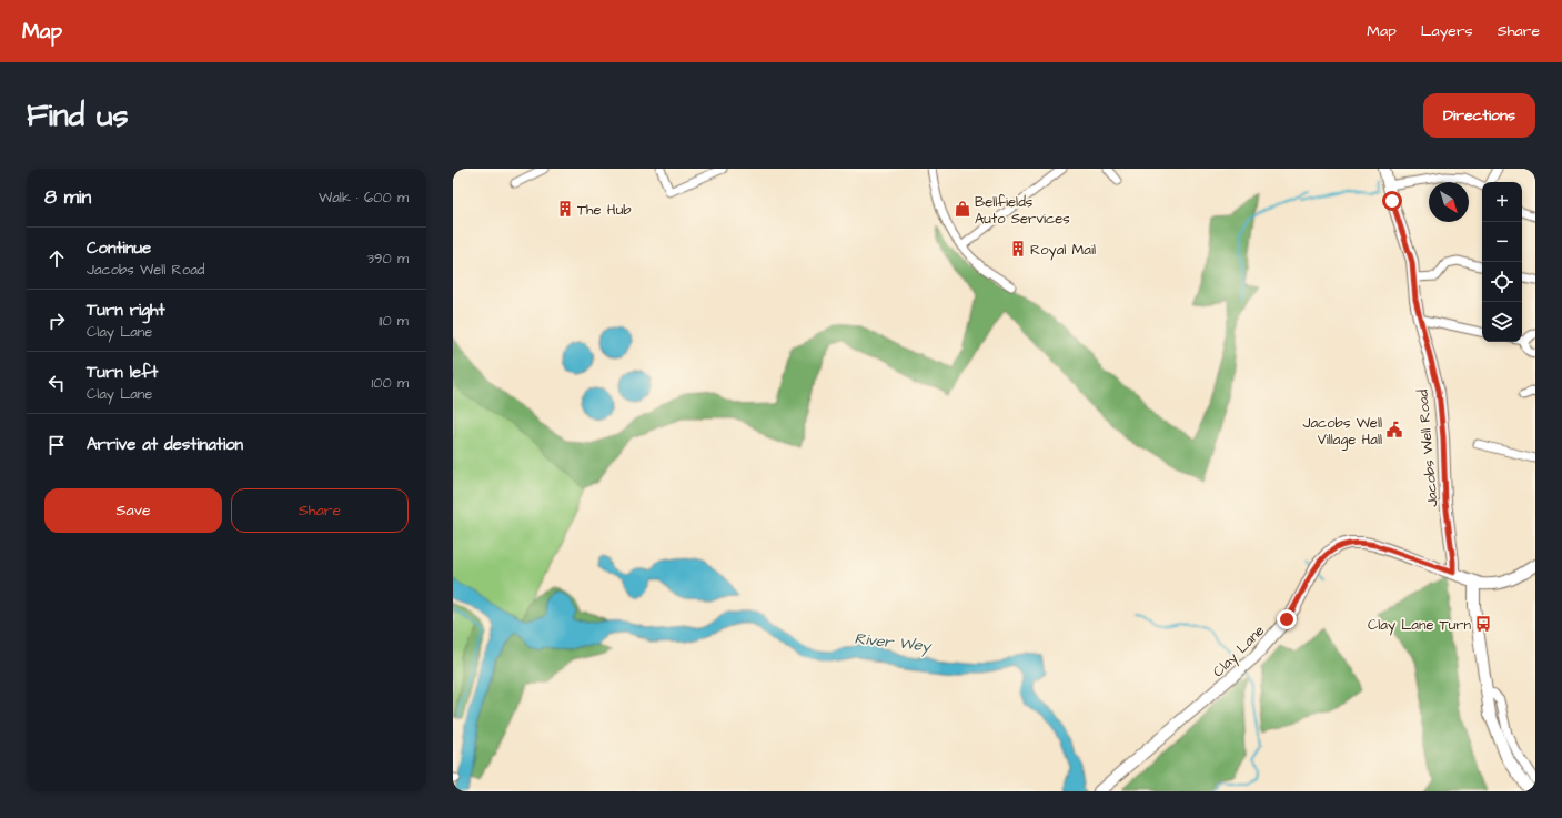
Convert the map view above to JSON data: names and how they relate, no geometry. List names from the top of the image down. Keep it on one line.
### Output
{"streets":{"street":["Jacobs Well Road","Clay Lane"]},"crossings":[["Jacobs Well Road","Clay Lane"]],"water":["River Wey"],"places":{"building":["The Hub","Royal Mail"],"shop":["Bellfields Auto Services"],"public building":["Jacobs Well Village Hall"],"bus stop":["Clay Lane Turn"]},"north":"bottom right","page":{"header":"Map","nav":["Map","Layers","Share"],"buttons":["Directions",["Save","Share"]],"title":"Find us","heading":["8 min","Walk · 600 m"],"map_buttons":["+","−"],"list":[["Continue","Jacobs Well Road","390 m"],["Turn right","Clay Lane","110 m"],["Turn left","Clay Lane","100 m"],"Arrive at destination"]}}
